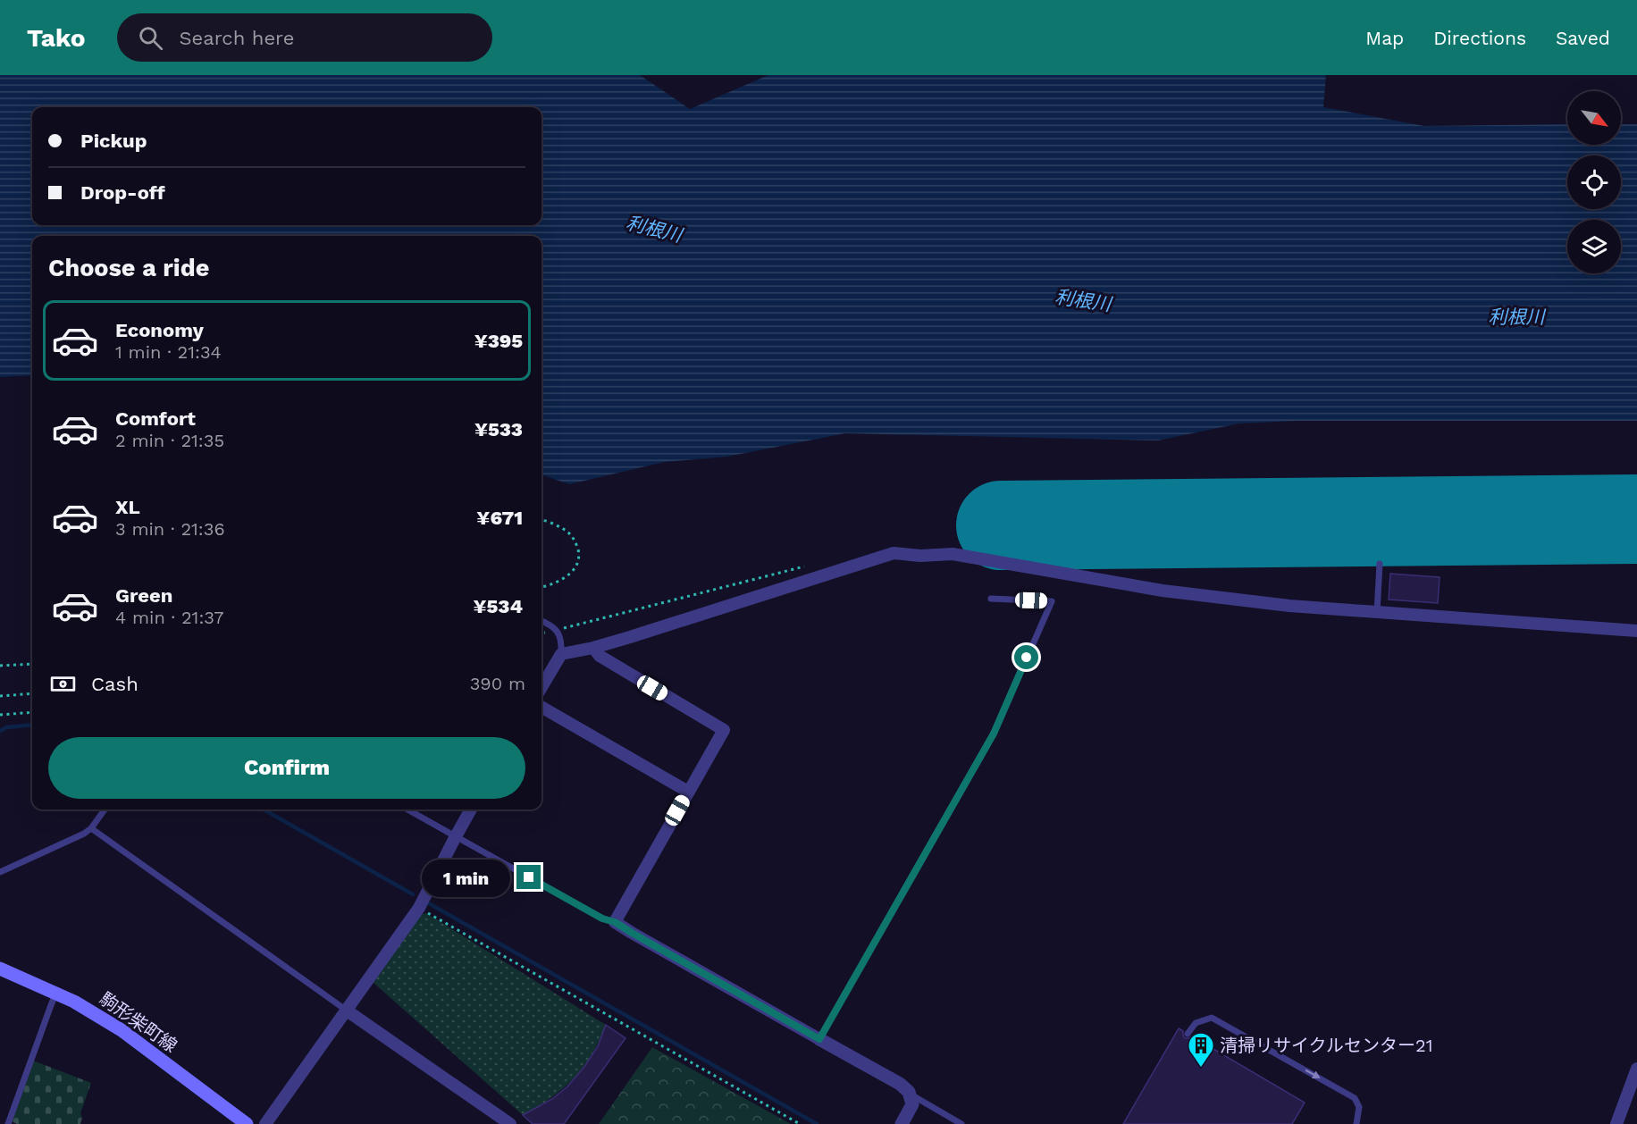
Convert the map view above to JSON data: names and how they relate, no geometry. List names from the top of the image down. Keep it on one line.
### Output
{"streets":{"main road":["駒形柴町線"]},"water":["利根川"],"places":{"building":["清掃リサイクルセンター21"]},"north":"bottom right","page":{"header":"Tako","search":"Search here","nav":["Map","Directions","Saved"],"banner":["Pickup","Drop-off"],"heading":"Choose a ride","list":[{"name":"Economy","note":"1 min · 21:34","value":"¥395"},{"name":"Comfort","note":"2 min · 21:35","value":"¥533"},{"name":"XL","note":"3 min · 21:36","value":"¥671"},{"name":"Green","note":"4 min · 21:37","value":"¥534"}],"pay":["Cash","390 m"],"buttons":"Confirm","bubble":"1 min"}}
